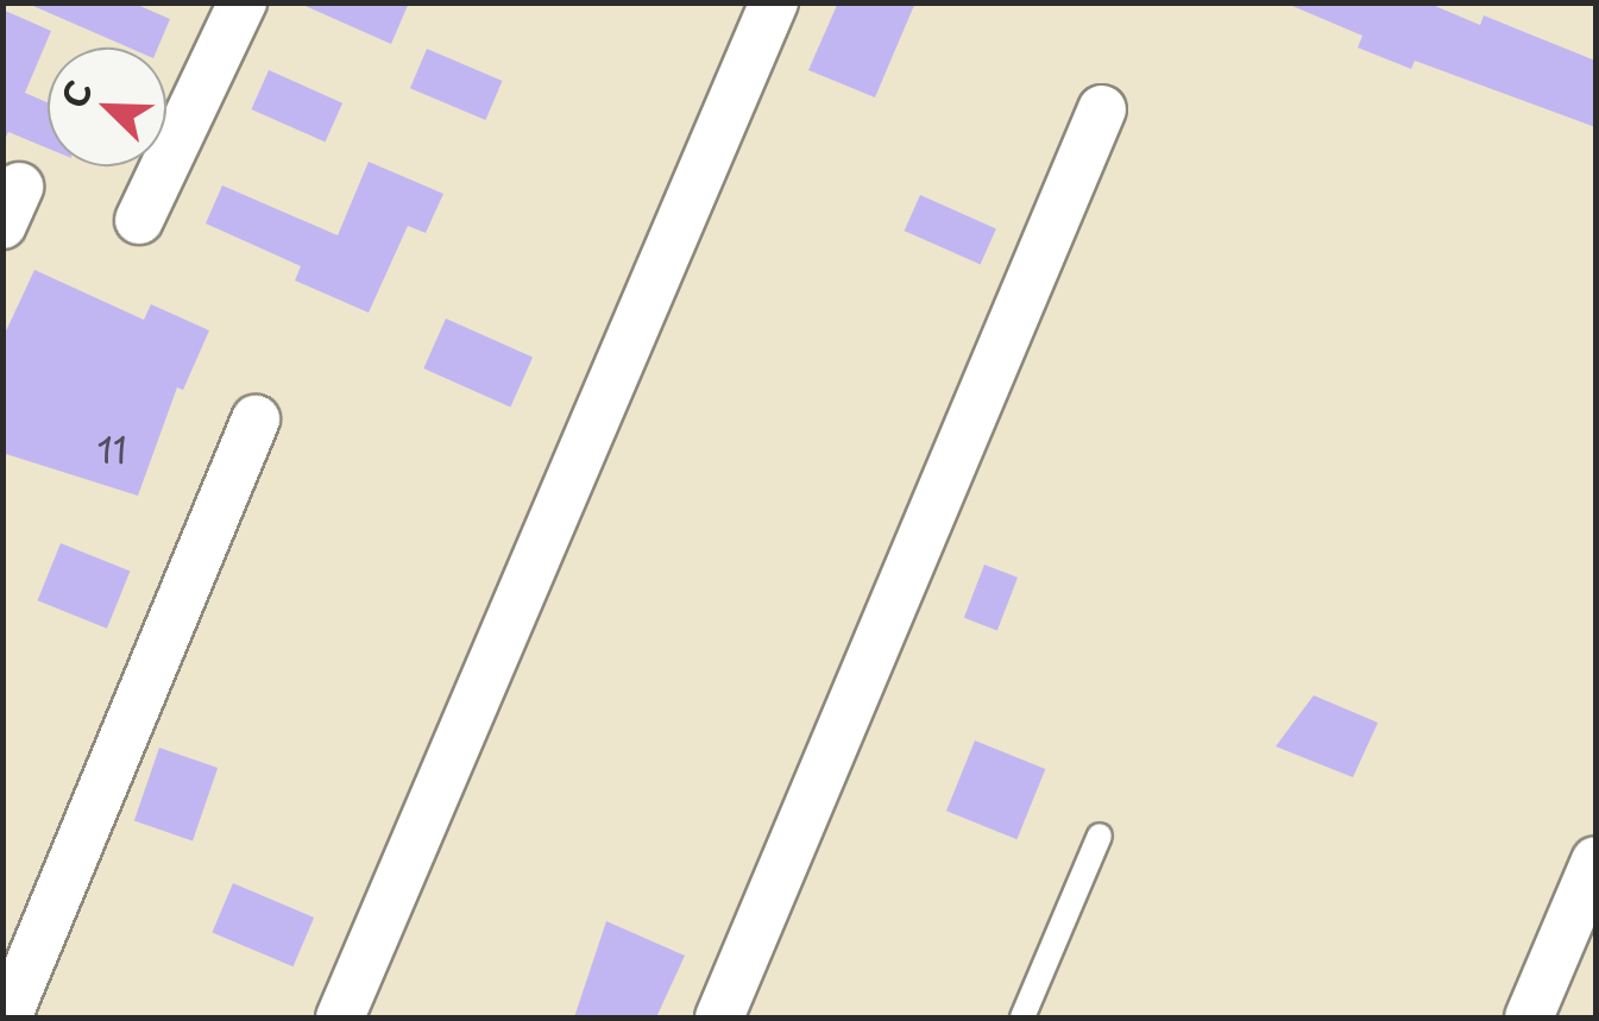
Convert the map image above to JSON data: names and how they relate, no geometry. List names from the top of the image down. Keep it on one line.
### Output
{"house_numbers":["11"],"north":"top left"}
